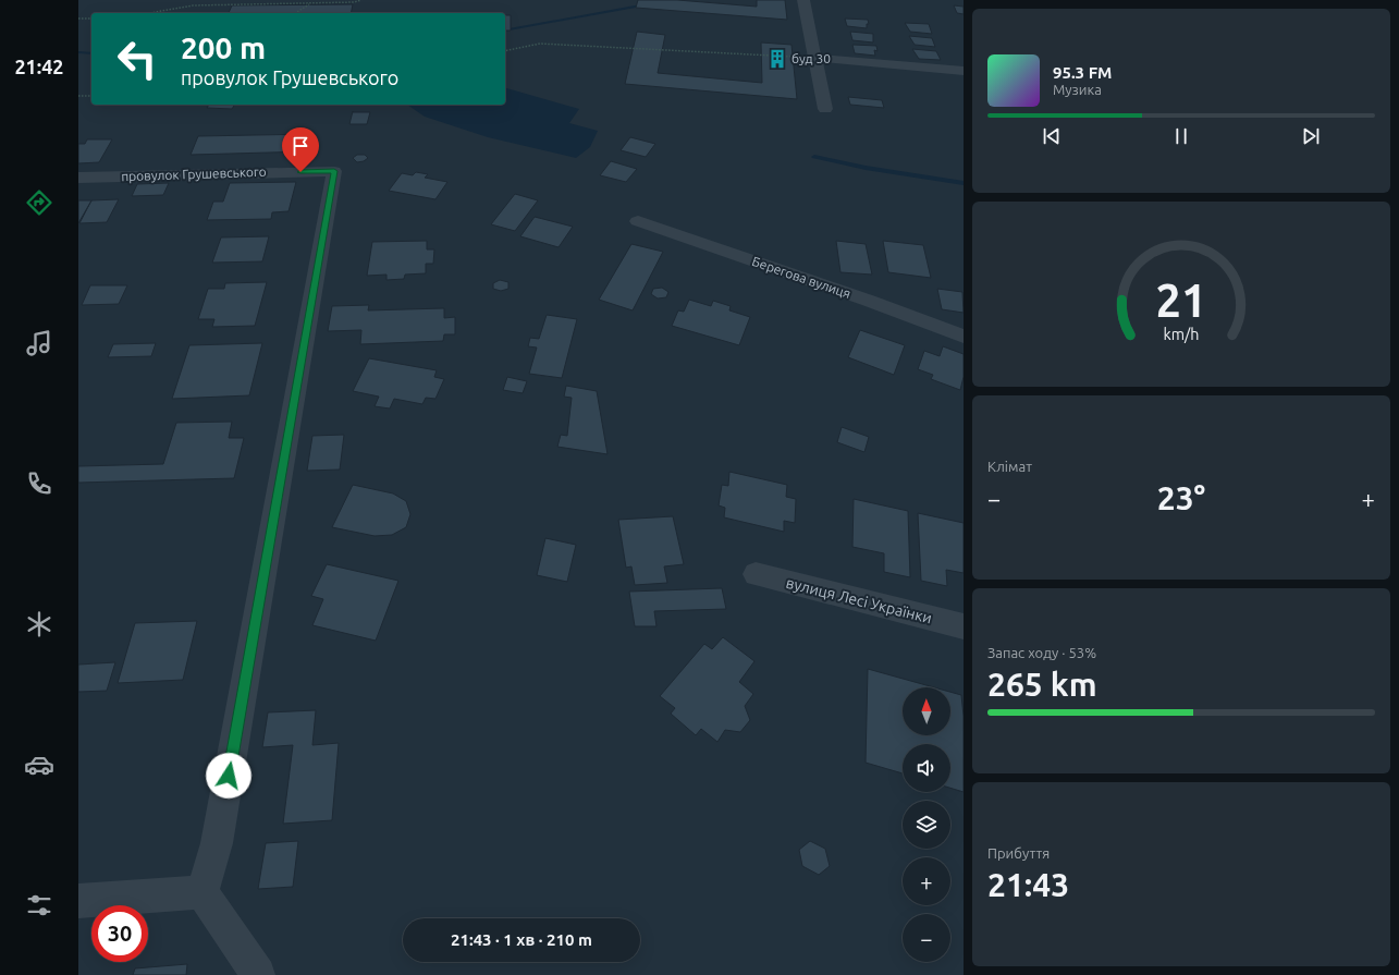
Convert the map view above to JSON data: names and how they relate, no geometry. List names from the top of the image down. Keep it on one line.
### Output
{"streets":{"street":["провулок Грушевського","Берегова вулиця","вулиця Лесі Українки"]},"places":{"building":["буд 30"]},"north":"top","page":{"tabs":"21:42","turn":["200 m","провулок Грушевського"],"song":["95.3 FM","Музика"],"tile":["Клімат",["Запас ходу · 53%","265 km"],["Прибуття","21:43"]],"heat":["−","23°","+"],"map_buttons":["+","−"],"limit":"30","trip":"21:43 · 1 хв · 210 m","gauge":["21","km/h"]}}
